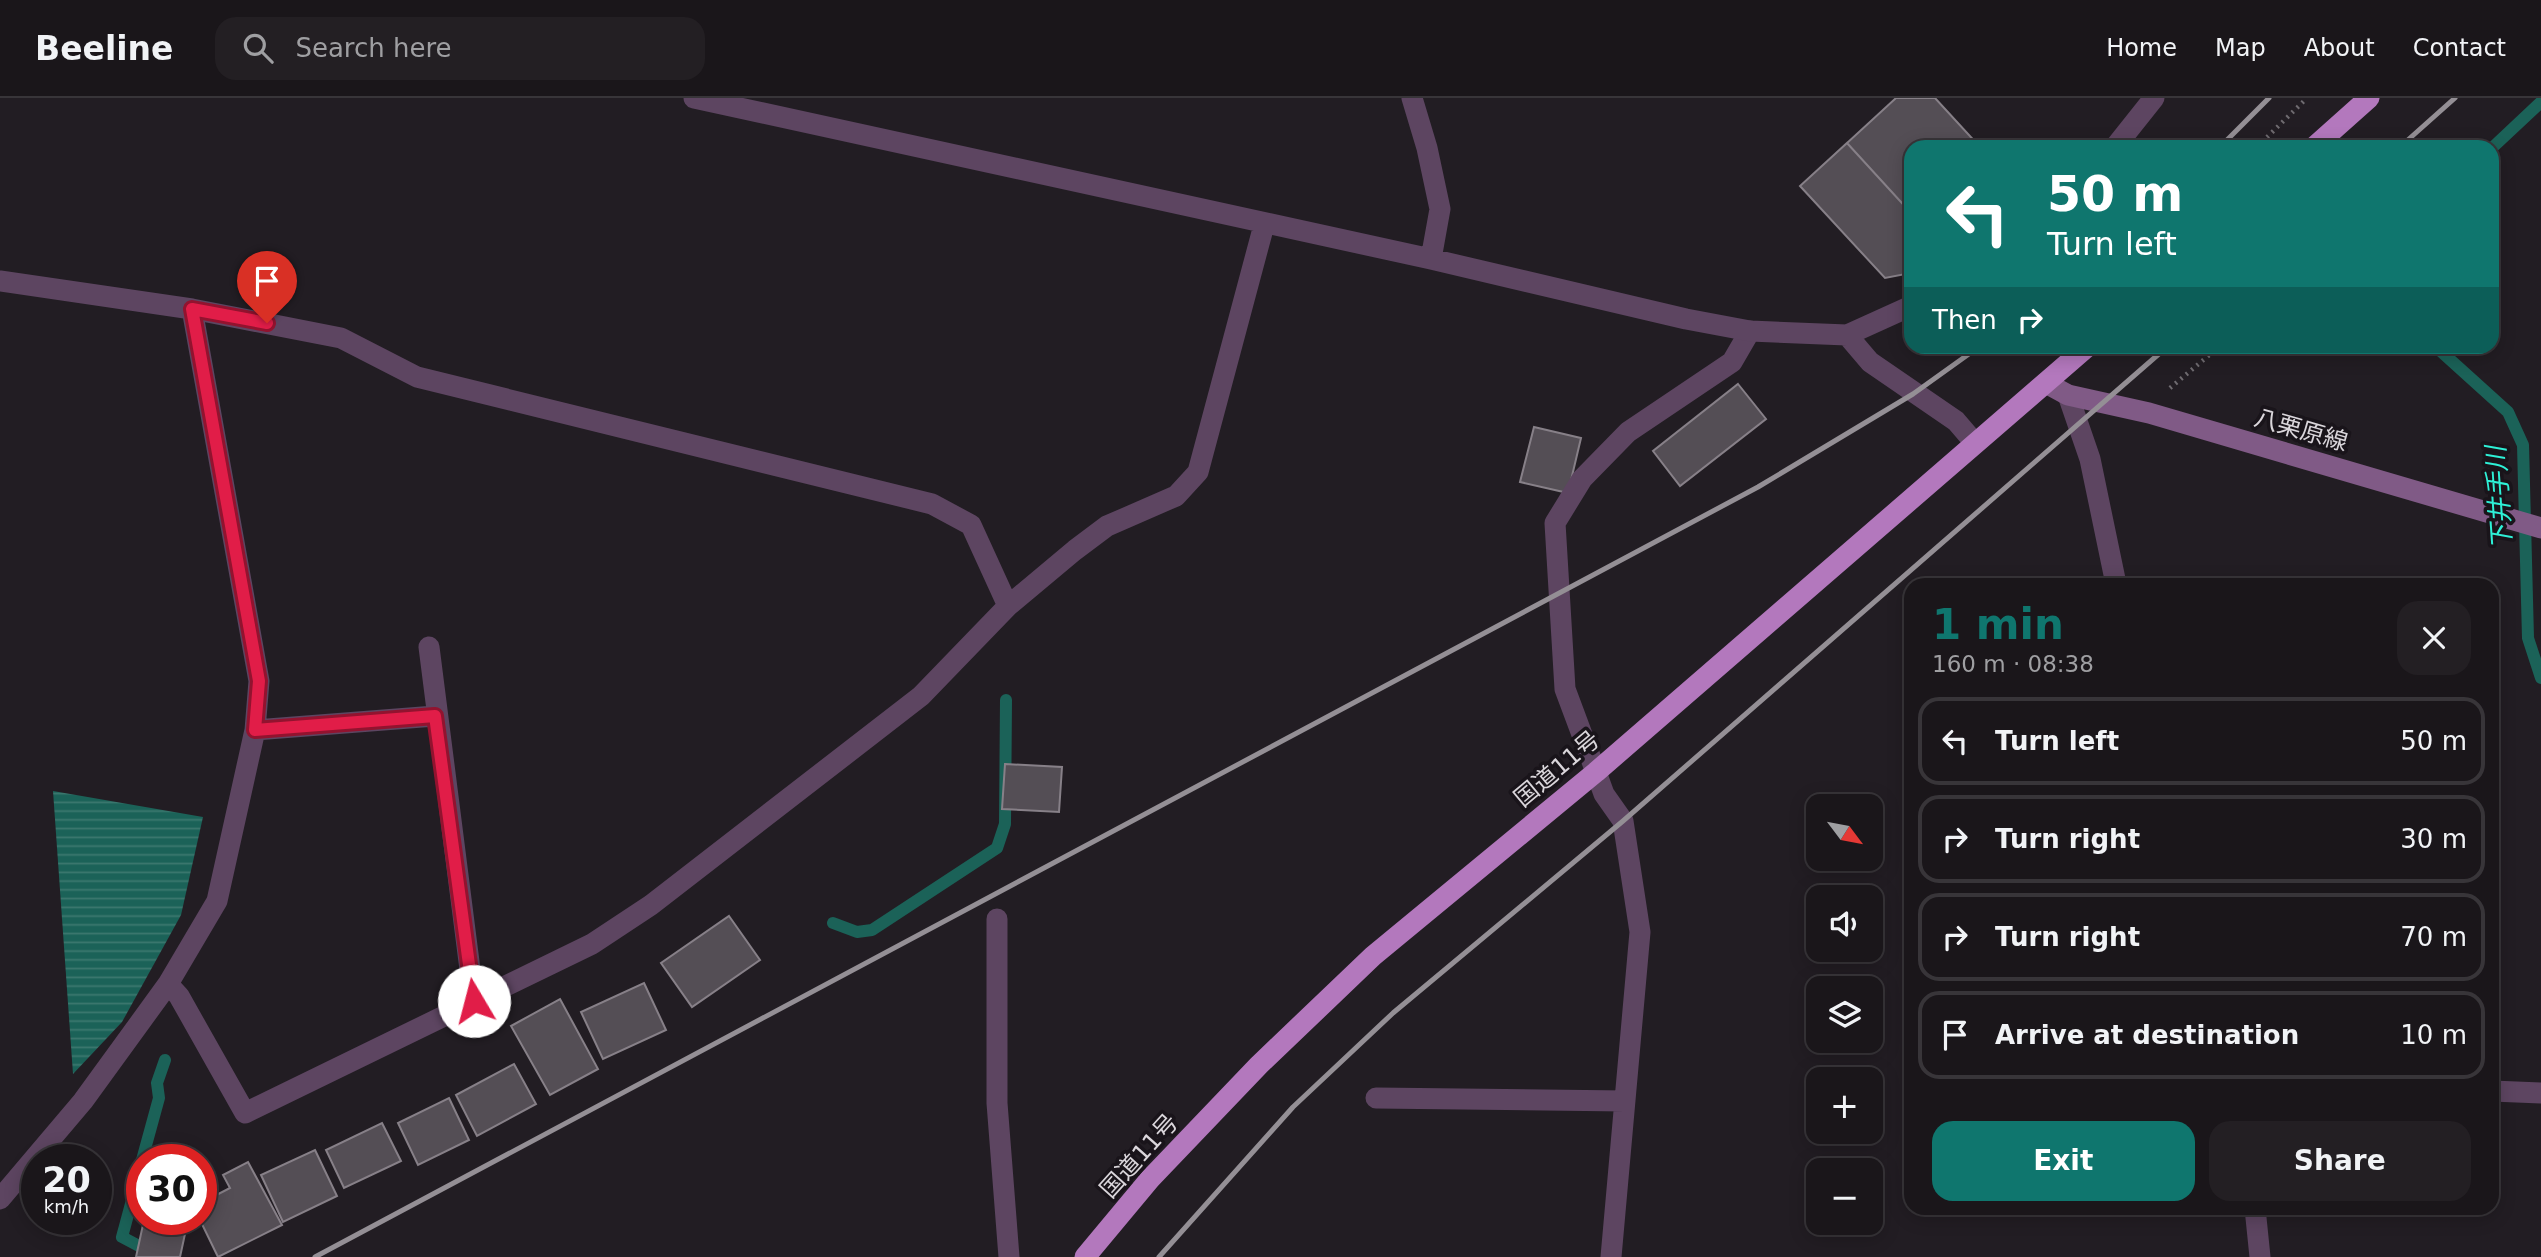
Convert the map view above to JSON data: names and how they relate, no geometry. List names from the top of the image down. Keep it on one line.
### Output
{"streets":{"highway":["国道11号"],"main road":["八栗原線"]},"crossings":[["八栗原線","国道11号"]],"water":["下井手川"],"north":"bottom right","page":{"header":"Beeline","search":"Search here","nav":["Home","Map","About","Contact"],"turn":["50 m","Turn left"],"then":"Then","heading":["1 min","160 m · 08:38"],"list":[{"name":"Turn left","value":"50 m"},{"name":"Turn right","value":"30 m"},{"name":"Turn right","value":"70 m"},{"name":"Arrive at destination","value":"10 m"}],"map_buttons":["+","−"],"buttons":["Exit","Share"],"speed":"20 km/h","limit":"30"}}
